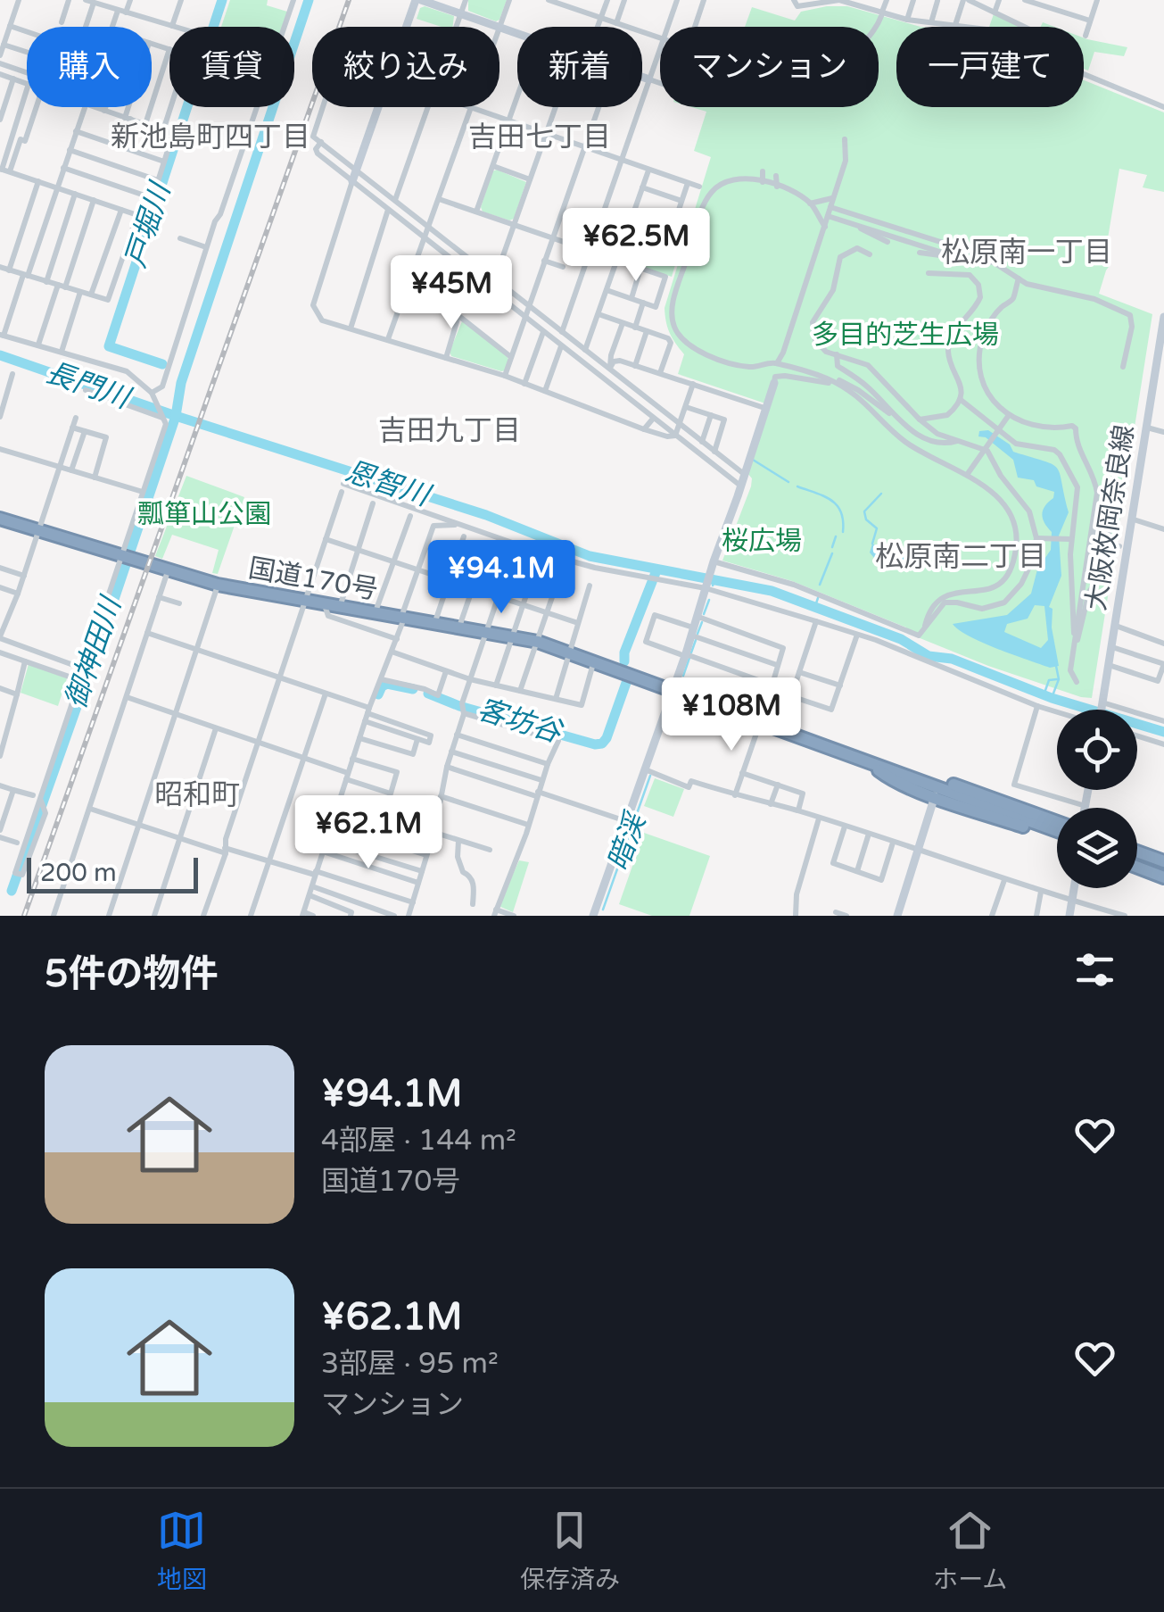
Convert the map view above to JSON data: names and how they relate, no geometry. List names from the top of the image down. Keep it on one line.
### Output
{"streets":{"highway":["国道170号"],"street":["大阪枚岡奈良線"]},"districts":["新池島町四丁目","吉田七丁目","松原南一丁目","吉田九丁目","松原南二丁目","昭和町"],"water":["戸堀川","長門川","恩智川","御神田川","客坊谷","暗渓"],"parks":["多目的芝生広場","瓢箪山公園","桜広場"],"scale_bar":"200 m","page":{"chip":["購入","賃貸","絞り込み","新着","マンション","一戸建て"],"price":["¥62.5M","¥45M","¥94.1M","¥108M","¥62.1M"],"scale":"200 m","heading":"5件の物件","list":[{"name":"¥94.1M","note":"4部屋 · 144 m² · 国道170号"},{"name":"¥62.1M","note":"3部屋 · 95 m² · マンション"}],"tabs":["地図","保存済み","ホーム"]}}
